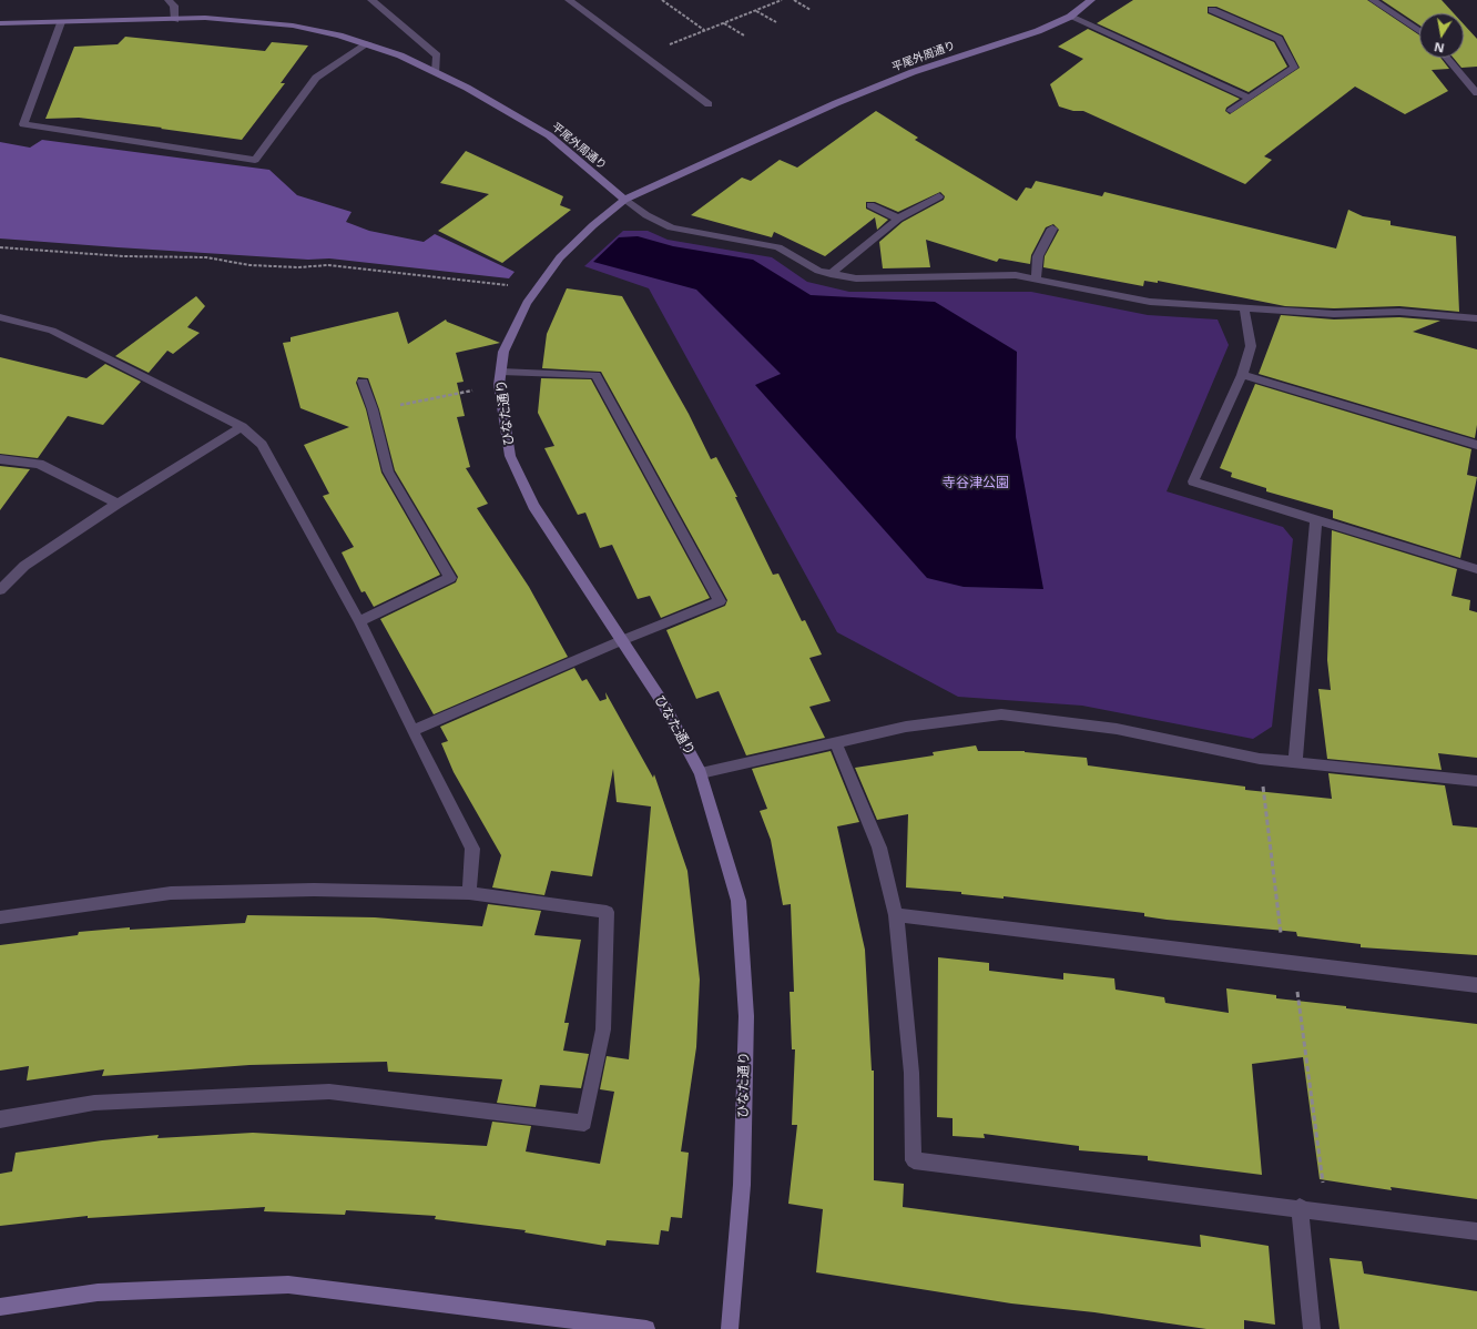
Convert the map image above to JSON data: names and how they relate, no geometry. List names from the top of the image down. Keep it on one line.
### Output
{"streets":{"street":["平尾外周通り","ひなた通り"]},"crossings":[["平尾外周通り","ひなた通り"]],"parks":["寺谷津公園"],"north":"bottom"}
